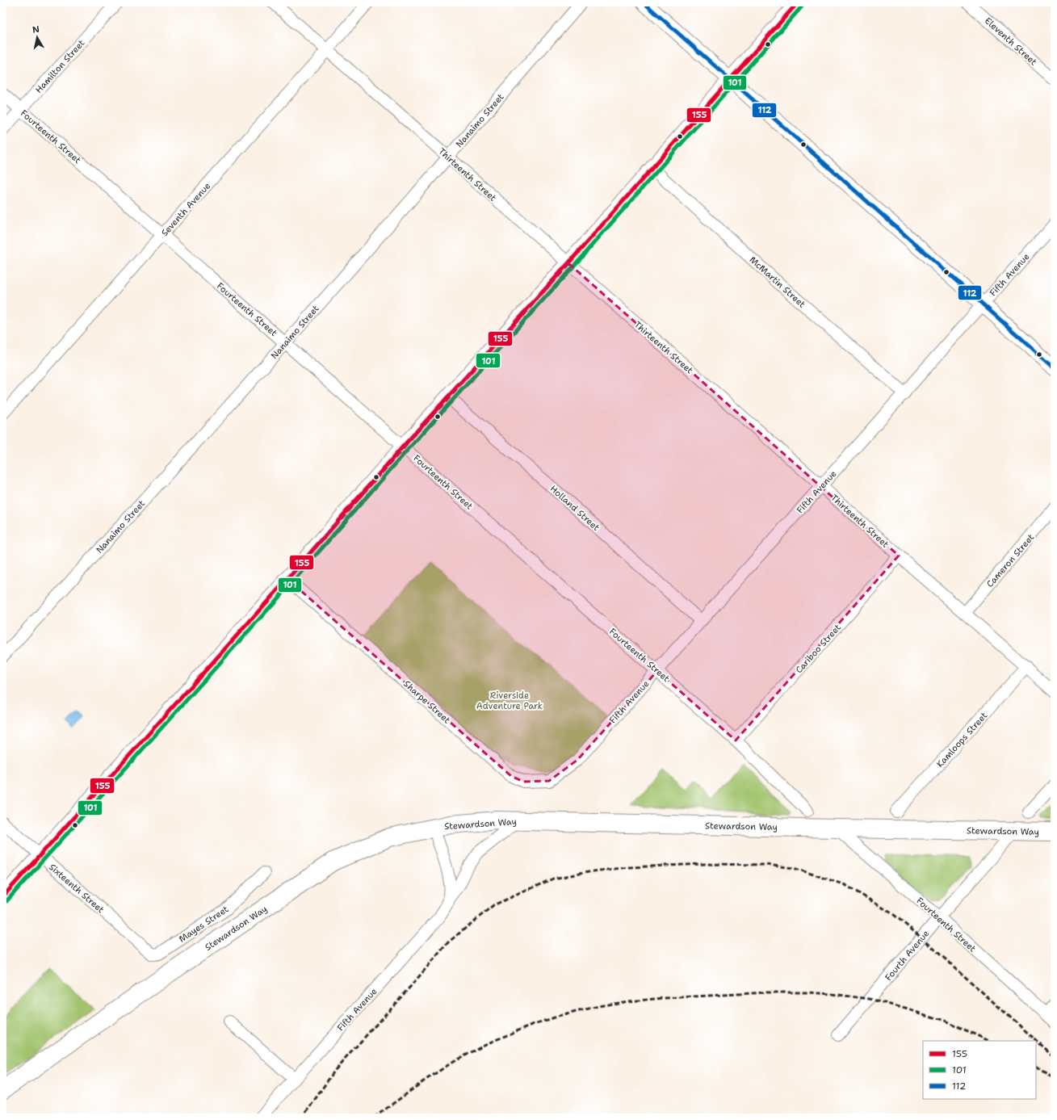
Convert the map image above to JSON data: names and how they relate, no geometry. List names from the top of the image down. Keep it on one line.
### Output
{"streets":{"main road":["Stewardson Way"],"street":["Eleventh Street","Hamilton Street","Nanaimo Street","Fourteenth Street","Thirteenth Street","Seventh Avenue","Fifth Avenue","McMartin Street","Holland Street","Cameron Street","Cariboo Street","Sharpe Street","Kamloops Street","Sixteenth Street","Mayes Street","Fourth Avenue"]},"crossings":[["Hamilton Street","Fourteenth Street"],["Nanaimo Street","Fourteenth Street"],["Nanaimo Street","Thirteenth Street"],["Fourteenth Street","Seventh Avenue"],["Fourteenth Street","Fifth Avenue"],["Fourteenth Street","Cariboo Street"],["Fourteenth Street","Stewardson Way"],["Fourteenth Street","Fourth Avenue"],["Thirteenth Street","Seventh Avenue"],["Thirteenth Street","Fifth Avenue"],["Thirteenth Street","Cameron Street"],["Thirteenth Street","Cariboo Street"],["Thirteenth Street","Kamloops Street"],["Fifth Avenue","McMartin Street"],["Fifth Avenue","Holland Street"],["Fifth Avenue","Sharpe Street"],["Fifth Avenue","Stewardson Way"],["Stewardson Way","Fourth Avenue"],["Sixteenth Street","Mayes Street"]],"parks":["Riverside Adventure Park"],"lines":["transit line 155","transit line 112","transit line 101"],"legend":["155","101","112"],"north":"top"}
